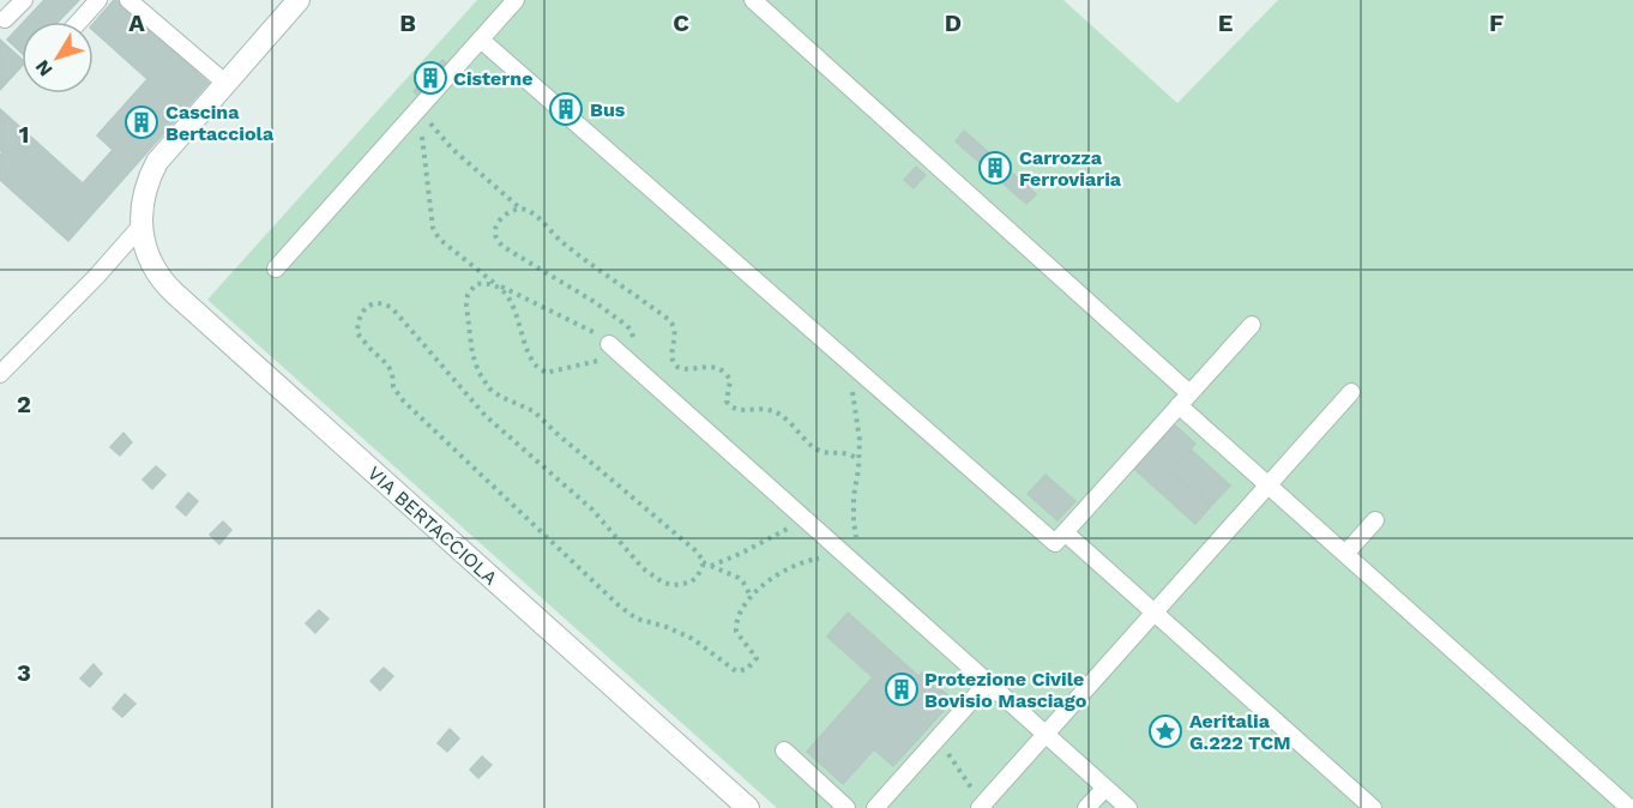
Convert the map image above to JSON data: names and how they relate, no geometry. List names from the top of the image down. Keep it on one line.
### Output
{"streets":{"street":["VIA BERTACCIOLA"]},"places":{"building":["Cisterne","Bus","Cascina Bertacciola","Carrozza Ferroviaria","Protezione Civile Bovisio Masciago"],"place":["Aeritalia G.222 TCM"]},"north":"bottom left","grid":{"columns":["A","B","C","D","E","F"],"rows":["1","2","3"]}}
